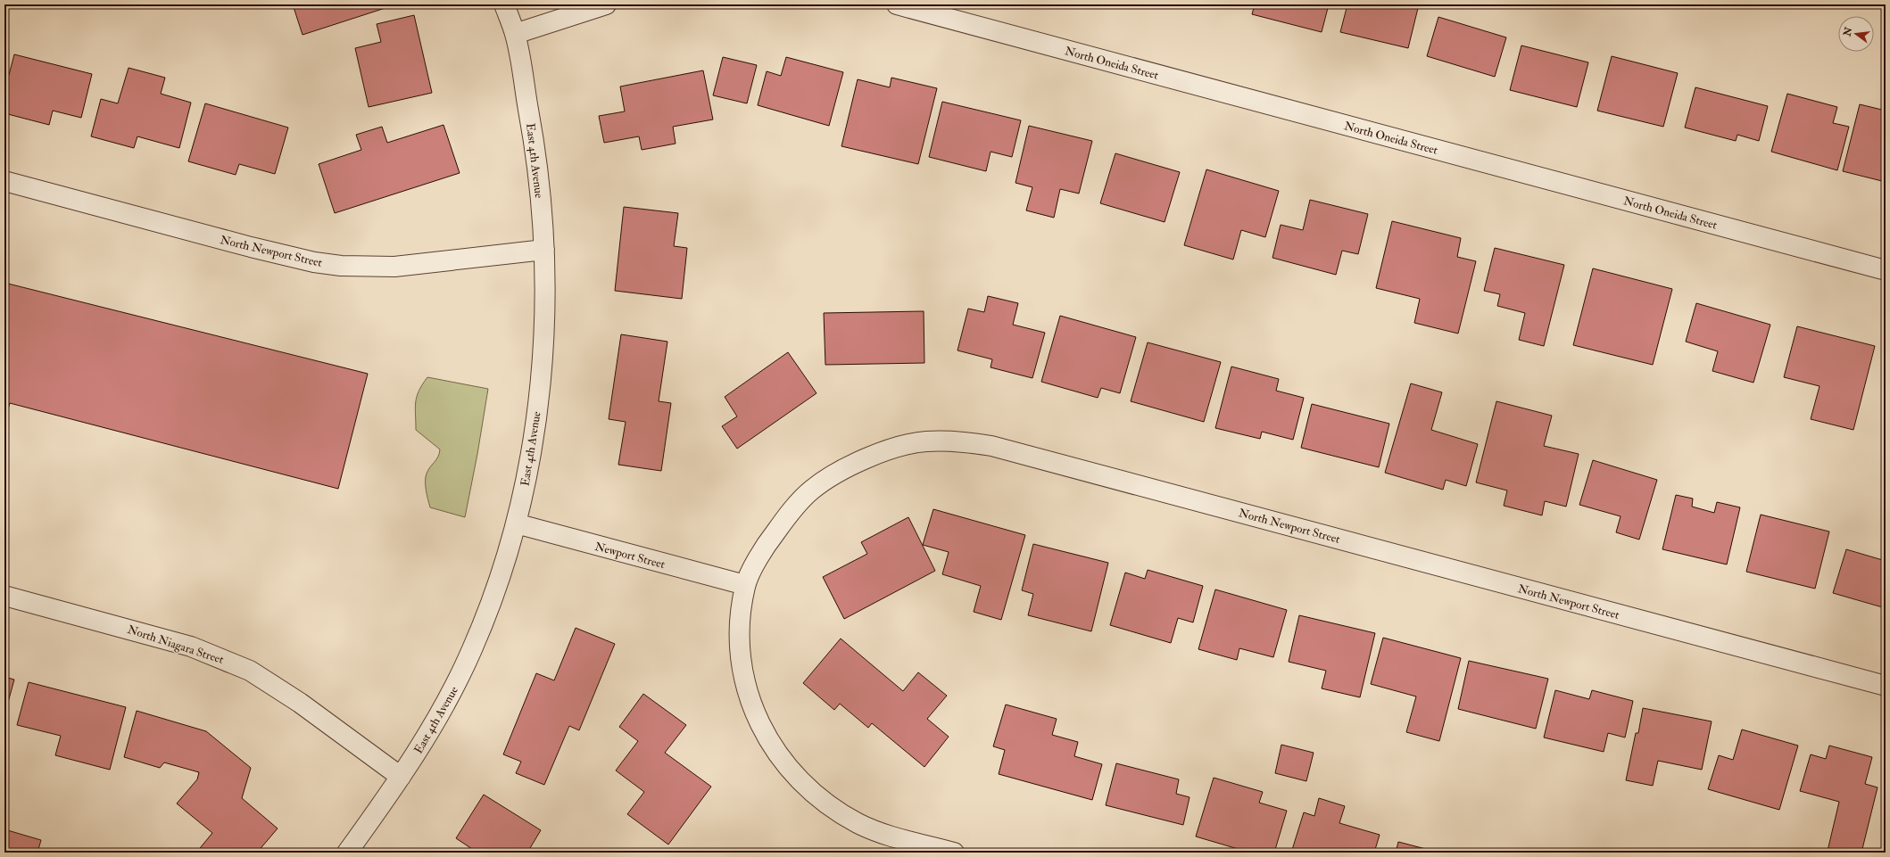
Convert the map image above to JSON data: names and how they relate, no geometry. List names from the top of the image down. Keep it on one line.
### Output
{"streets":{"street":["North Oneida Street","East 4th Avenue","North Newport Street","Newport Street","North Niagara Street"]},"crossings":[["East 4th Avenue","North Newport Street"],["East 4th Avenue","Newport Street"],["East 4th Avenue","North Niagara Street"],["North Newport Street","Newport Street"]],"north":"left"}
